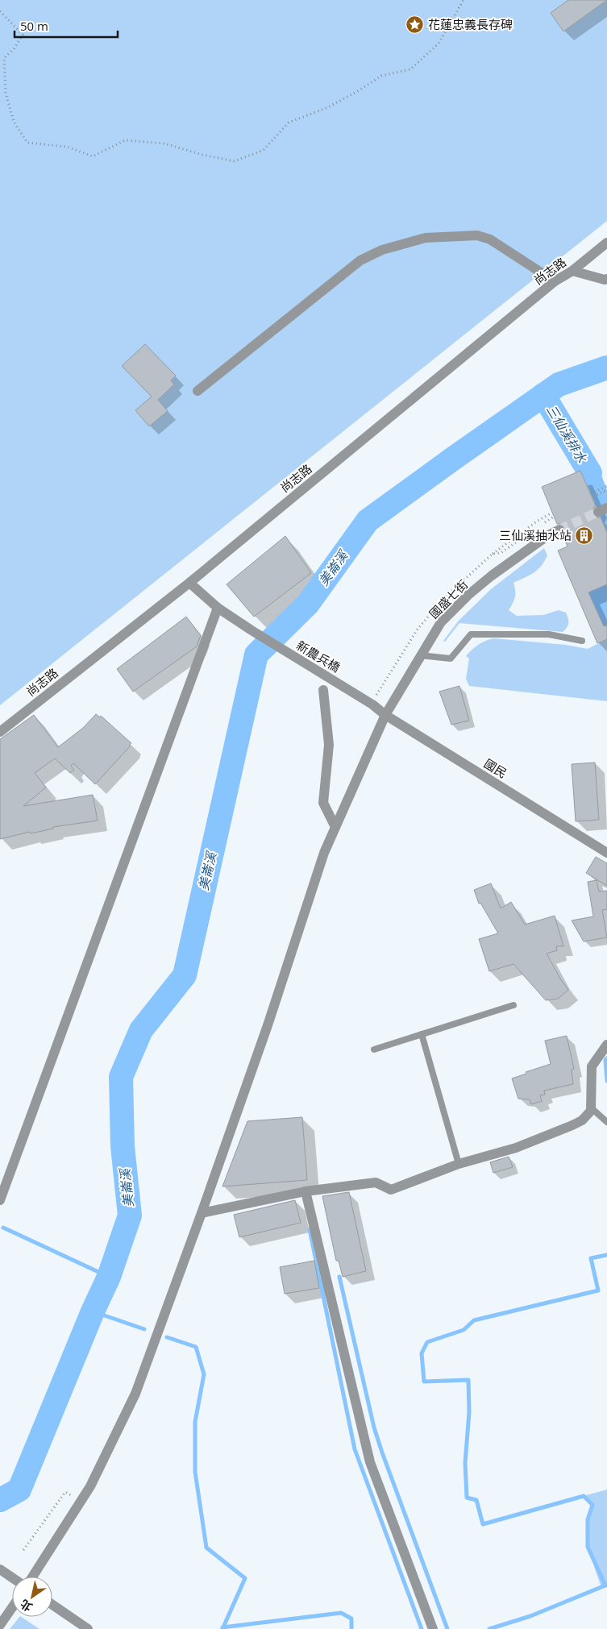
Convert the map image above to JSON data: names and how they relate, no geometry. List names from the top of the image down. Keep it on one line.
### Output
{"streets":{"street":["尚志路","國盛七街","新農兵橋","國民"]},"crossings":[["尚志路","新農兵橋"],["國盛七街","國民"],["新農兵橋","國民"]],"water":["三仙溪排水","美崙溪"],"places":{"place":["花蓮忠義長存碑"],"building":["三仙溪抽水站"]},"scale_bar":"50 m","north":"bottom left"}
